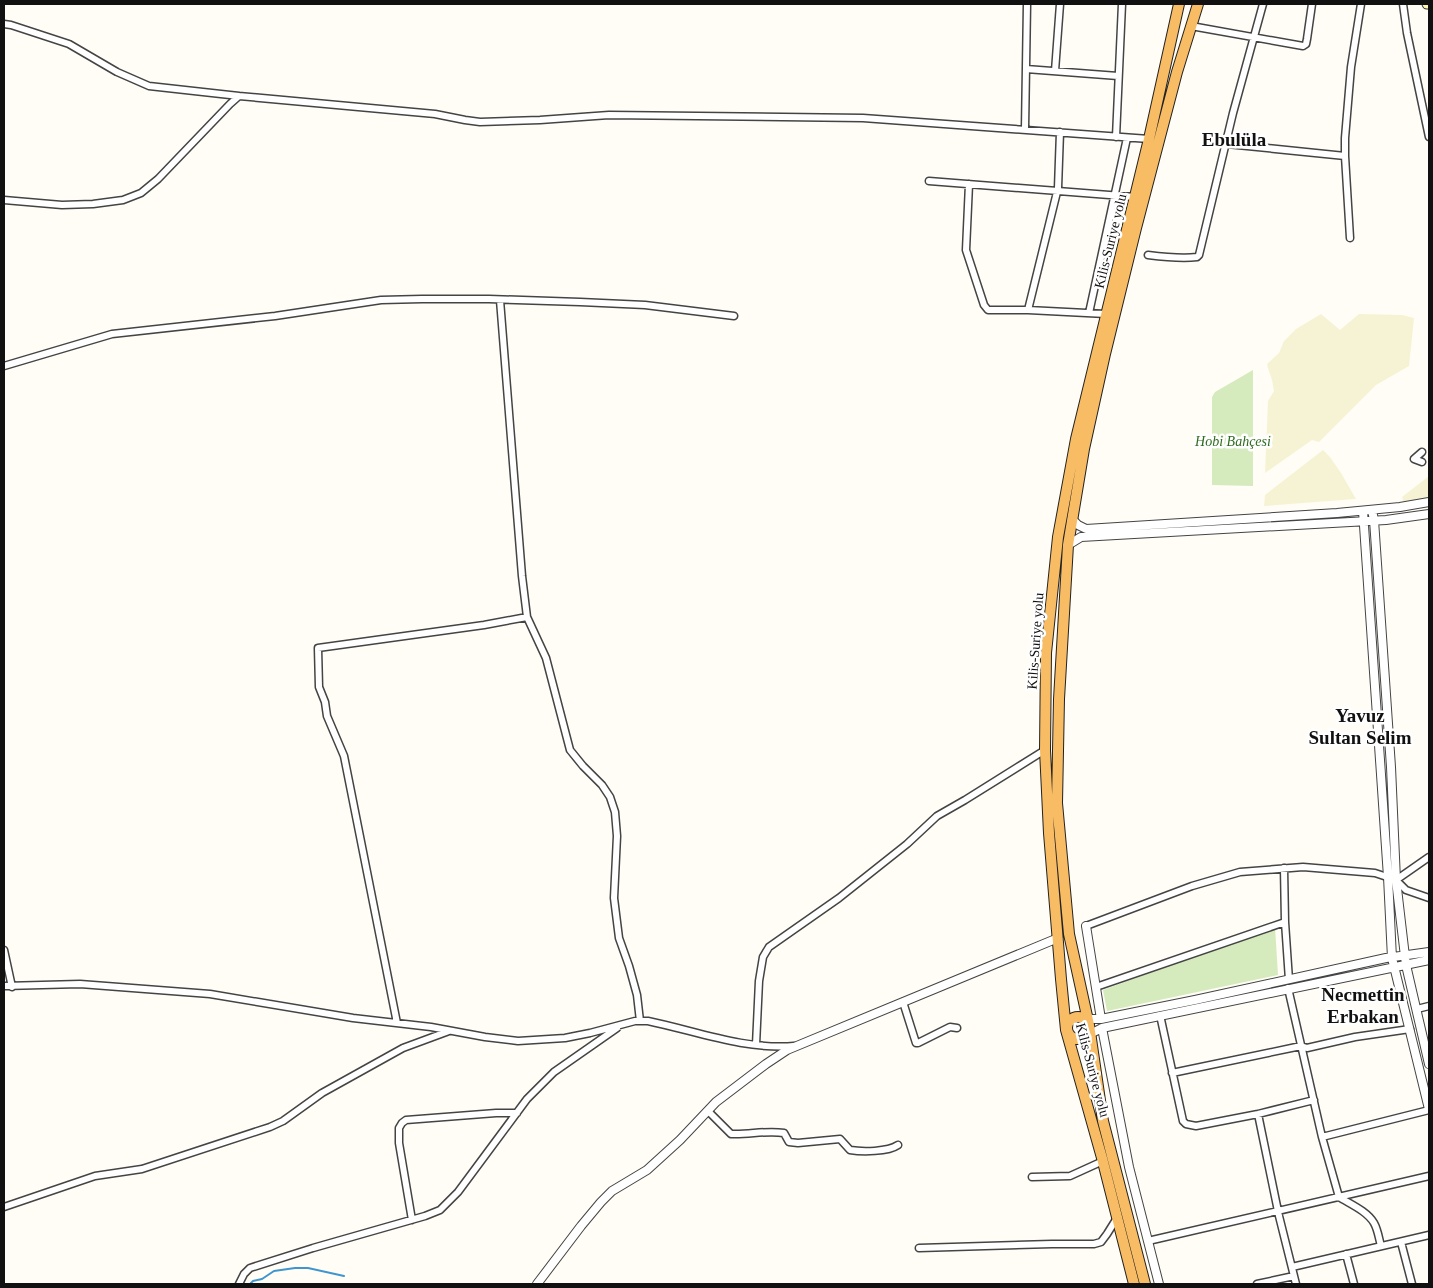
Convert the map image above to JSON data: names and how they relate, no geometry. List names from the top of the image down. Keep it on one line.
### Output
{"streets":{"highway":["Kilis-Suriye yolu"]},"districts":["Ebulüla","Yavuz Sultan Selim","Necmettin Erbakan"],"parks":["Hobi Bahçesi"]}
